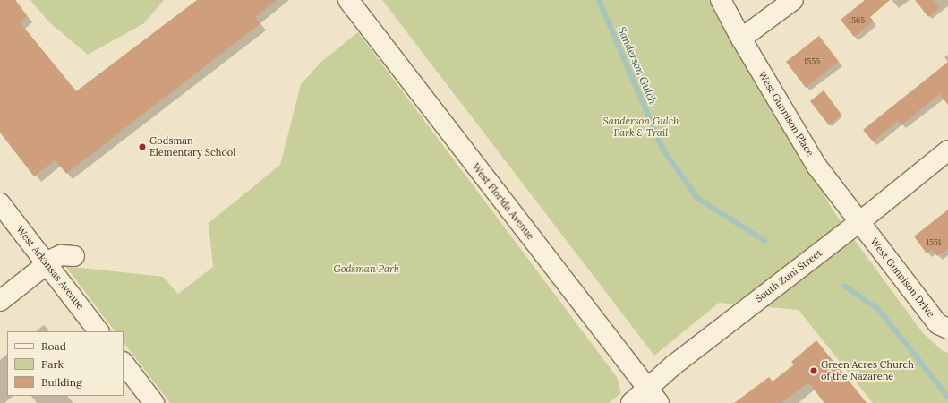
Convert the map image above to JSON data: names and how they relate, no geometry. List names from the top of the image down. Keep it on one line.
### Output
{"streets":{"street":["West Gunnison Place","West Florida Avenue","West Arkansas Avenue","South Zuni Street","West Gunnison Drive"]},"crossings":[["West Gunnison Place","South Zuni Street"],["West Gunnison Place","West Gunnison Drive"],["West Florida Avenue","South Zuni Street"],["South Zuni Street","West Gunnison Drive"]],"water":["Sanderson Gulch"],"parks":["Sanderson Gulch Park & Trail","Godsman Park"],"places":["Godsman Elementary School","Green Acres Church of the Nazarene"],"house_numbers":["1565","1555","1551"],"legend":["Road","Park","Building"]}
